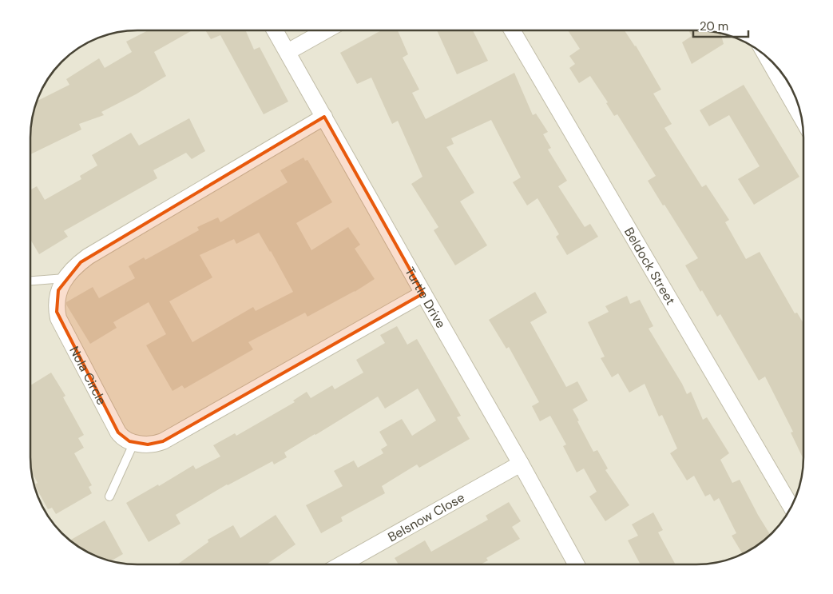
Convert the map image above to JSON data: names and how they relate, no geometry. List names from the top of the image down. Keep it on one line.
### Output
{"streets":{"street":["Beldock Street","Turtle Drive","Nola Circle","Belsnow Close"]},"crossings":[["Turtle Drive","Nola Circle"],["Turtle Drive","Belsnow Close"]],"scale_bar":"20 m"}
